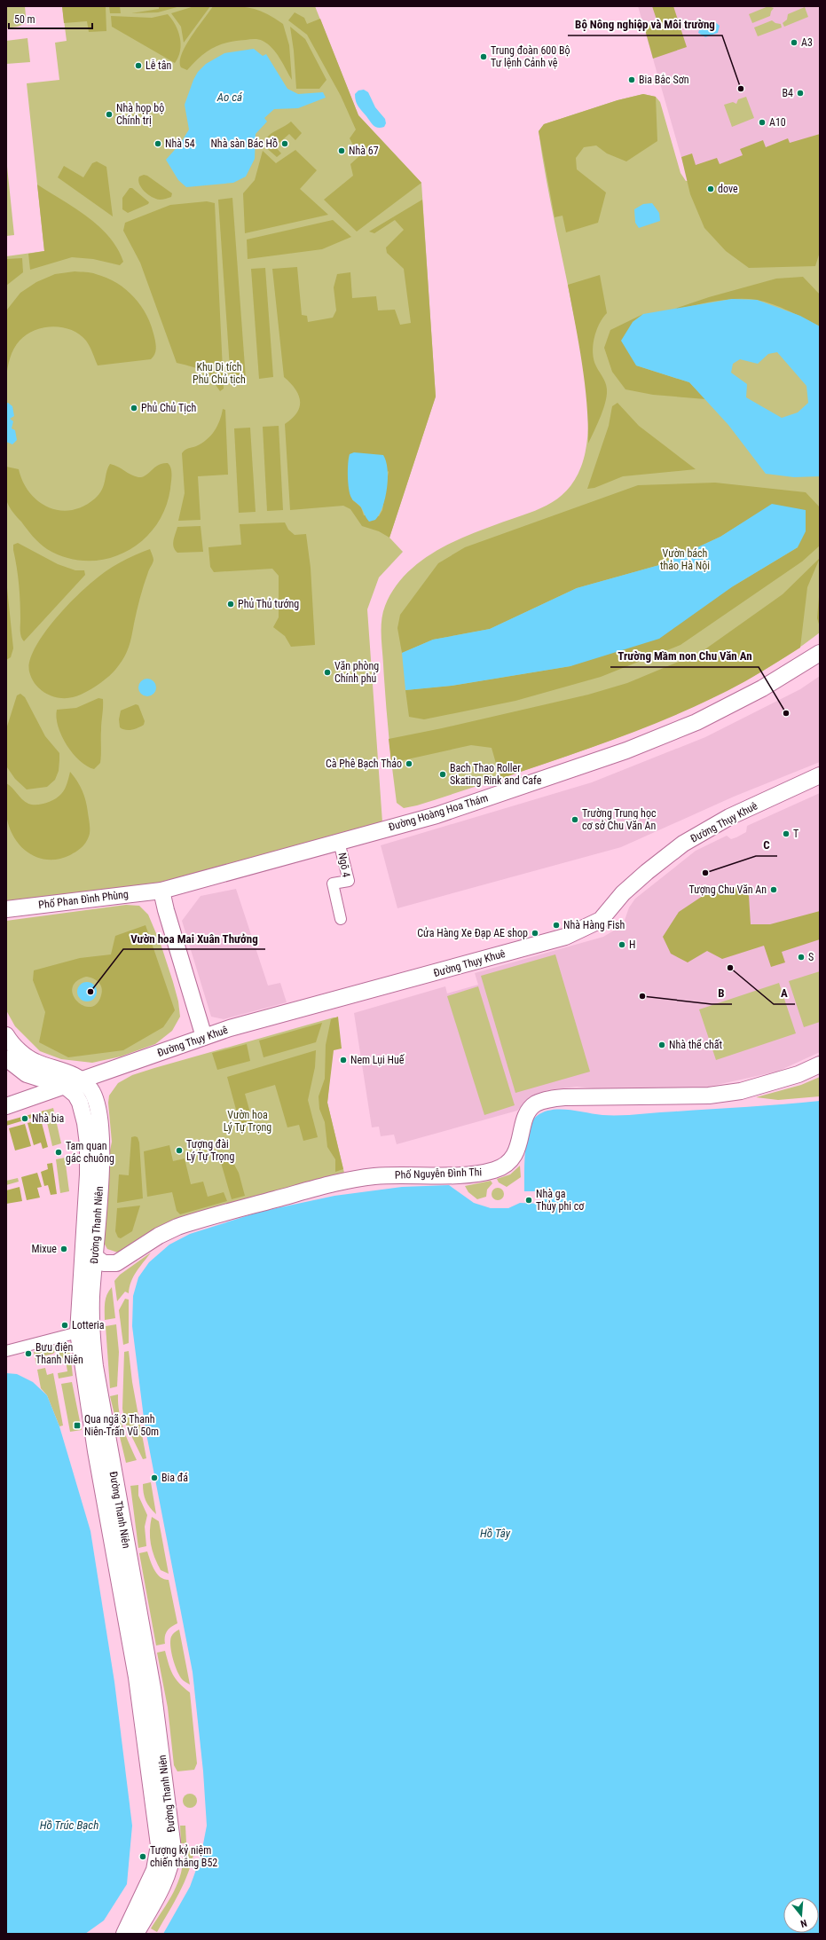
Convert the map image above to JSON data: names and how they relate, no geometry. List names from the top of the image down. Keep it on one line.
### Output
{"streets":{"main road":["Đường Hoàng Hoa Thám","Đường Thụy Khuê","Phố Phan Đình Phùng","Phố Nguyễn Đình Thi","Đường Thanh Niên"],"street":["Ngõ 4"]},"crossings":[["Đường Hoàng Hoa Thám","Ngõ 4"],["Đường Hoàng Hoa Thám","Phố Phan Đình Phùng"],["Đường Thụy Khuê","Đường Thanh Niên"],["Phố Nguyễn Đình Thi","Đường Thanh Niên"]],"water":["Ao cá","Hồ Tây","Hồ Trúc Bạch"],"parks":["Khu Di tích Phủ Chủ tịch","Vườn bách thảo Hà Nội","Vườn hoa Lý Tự Trọng"],"places":{"other":["A3","Trung đoàn 600 Bộ Tư lệnh Cảnh vệ","Lễ tân","Bia Bắc Sơn","Bộ Nông nghiệp và Môi trường","B4","Nhà họp bộ Chính trị","A10","Nhà 54","Nhà sàn Bác Hồ","Nhà 67","dove","Phủ Chủ Tịch","Phủ Thủ tướng","Văn phòng Chính phủ","Trường Mầm non Chu Văn An","Cà Phê Bạch Thảo","Bach Thao Roller Skating Rink and Cafe","Trường Trung học cơ sở Chu Văn An","T","C","Tượng Chu Văn An","Nhà Hàng Fish","Cửa Hàng Xe Đạp AE shop","H","S","A","Vườn hoa Mai Xuân Thưởng","B","Nhà thể chất","Nem Lụi Huế","Nhà bia","Tượng đài Lý Tự Trọng","Tam quan gác chuông","Nhà ga Thủy phi cơ","Mixue","Lotteria","Bưu điện Thanh Niên","Bia đá","Tượng kỷ niệm chiến thắng B52"],"transit":["Qua ngã 3 Thanh Niên-Trấn Vũ 50m"]},"scale_bar":"50 m","north":"bottom"}
